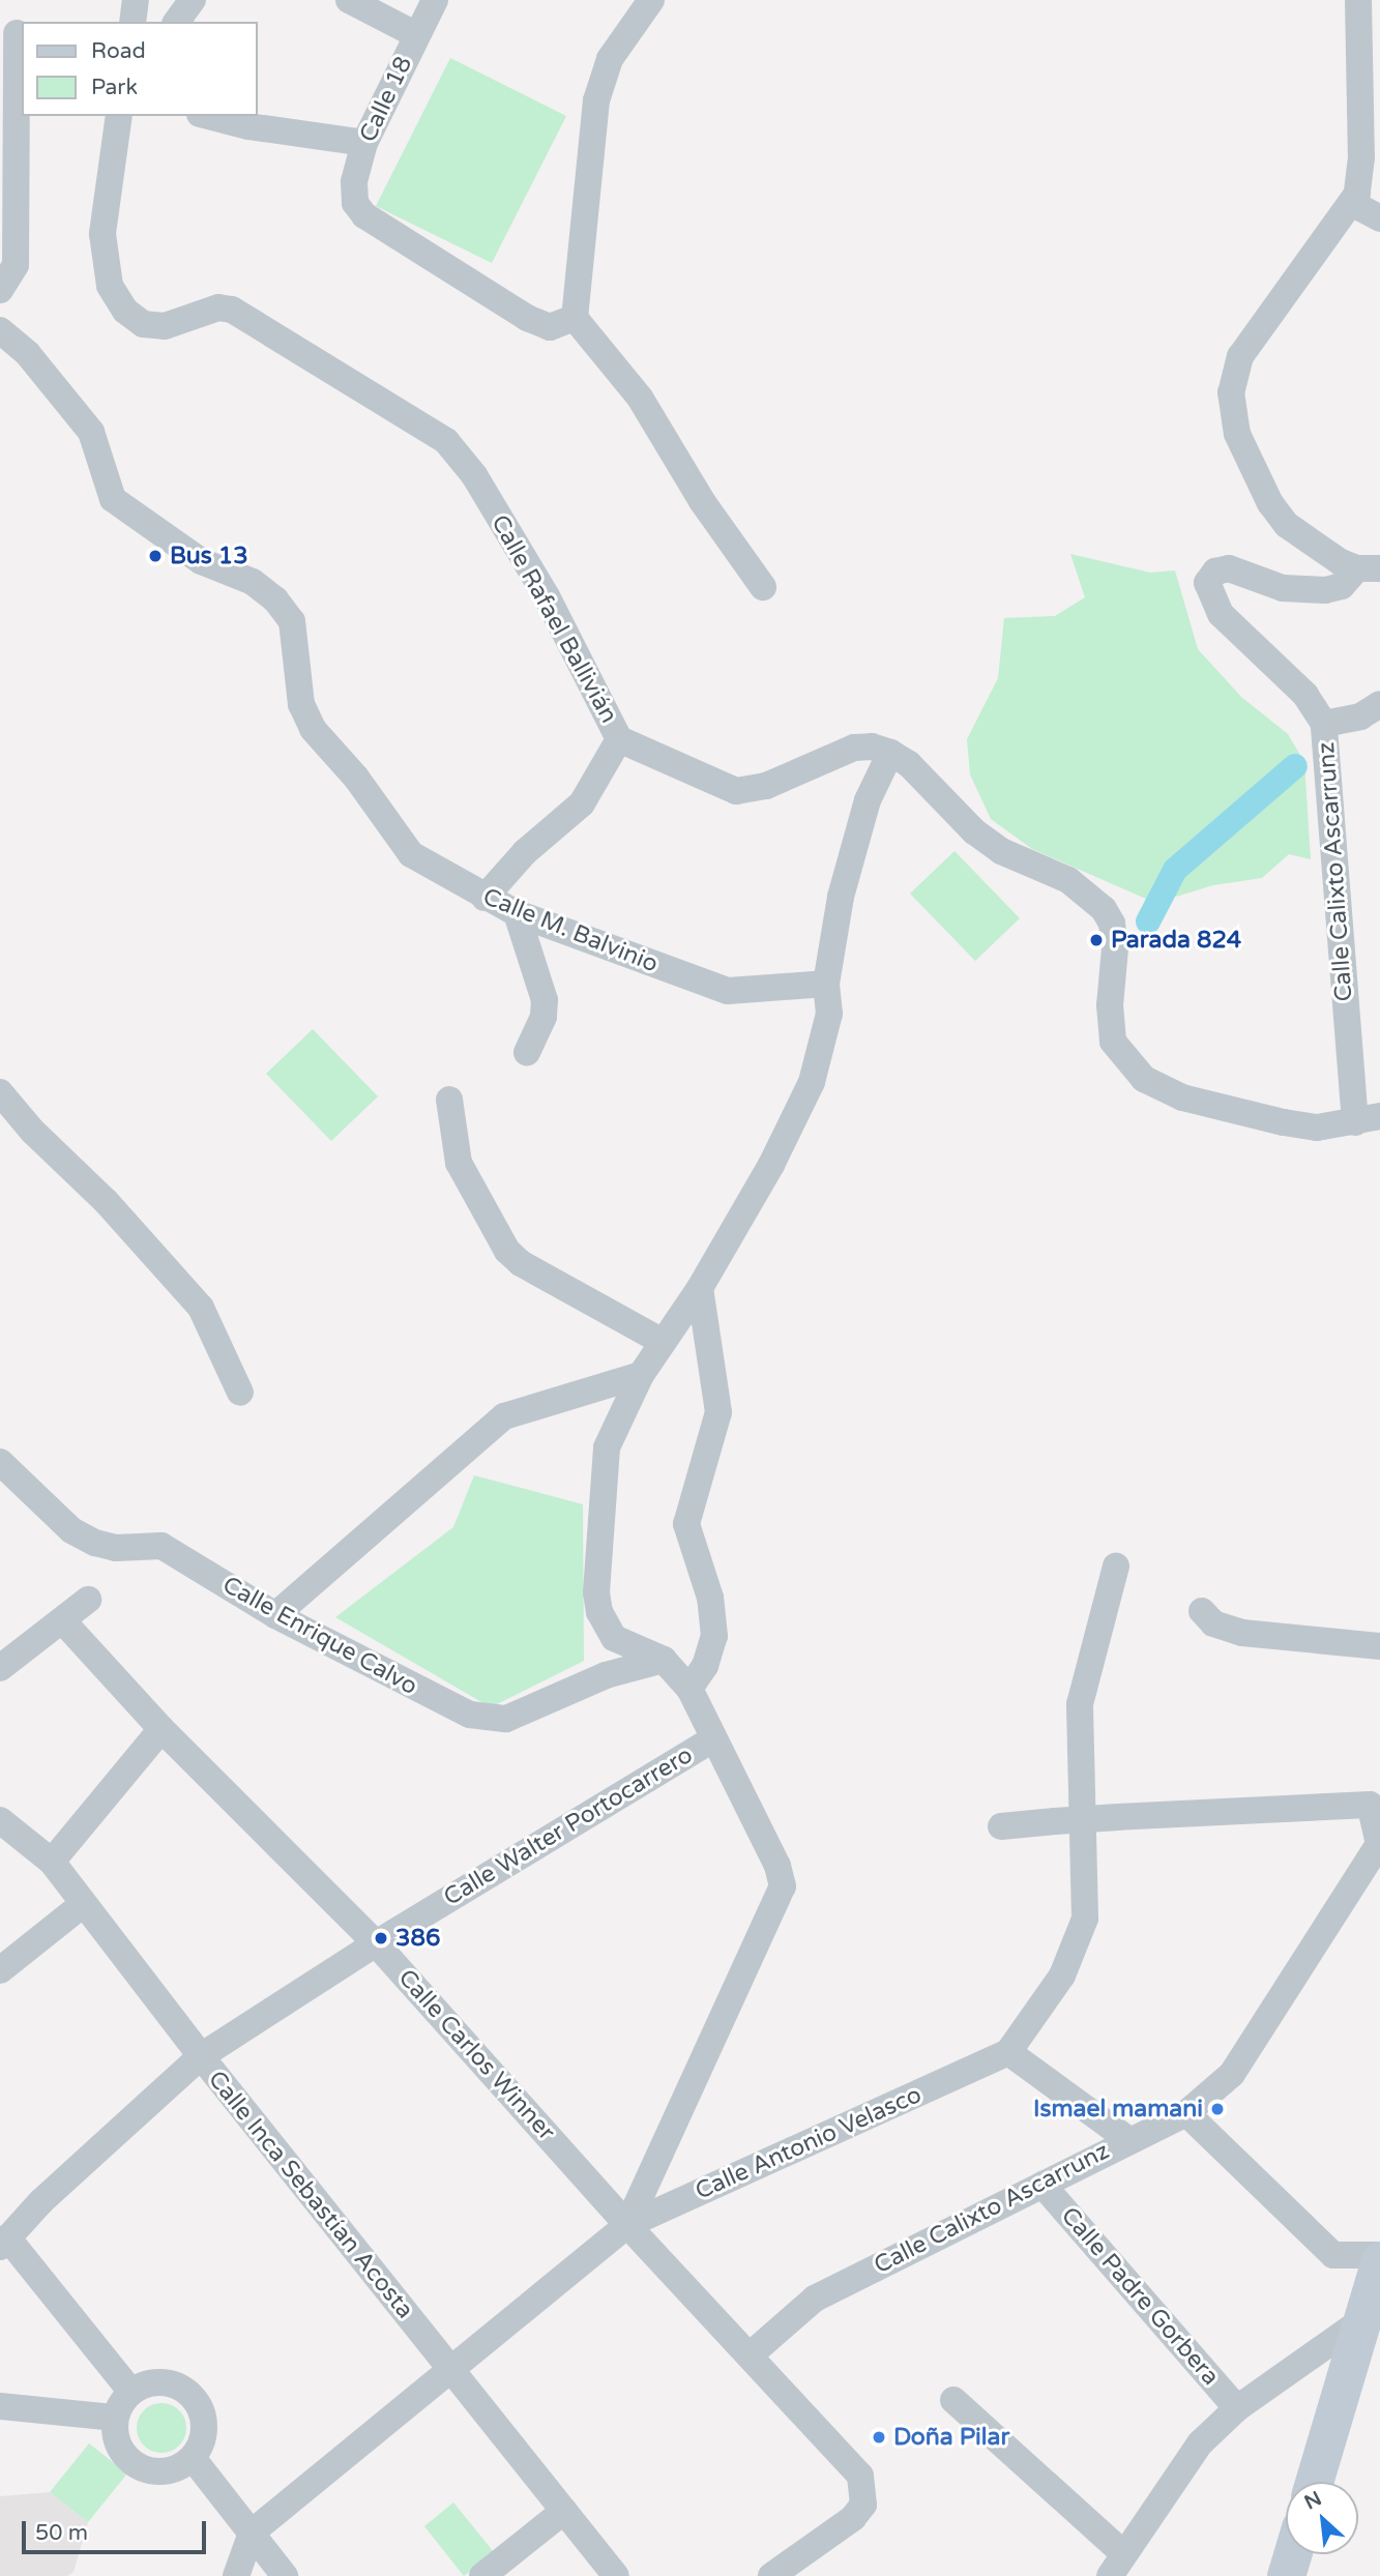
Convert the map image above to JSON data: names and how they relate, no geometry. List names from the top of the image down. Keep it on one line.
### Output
{"streets":{"street":["Calle 18","Calle Rafael Ballivián","Calle Calixto Ascarrunz","Calle M. Balvinio","Calle Enrique Calvo","Calle Walter Portocarrero","Calle Carlos Winner","Calle Antonio Velasco","Calle Inca Sebastían Acosta","Calle Padre Gorbera"]},"crossings":[["Calle Rafael Ballivián","Calle Calixto Ascarrunz"],["Calle Rafael Ballivián","Calle Walter Portocarrero"],["Calle Calixto Ascarrunz","Calle Carlos Winner"],["Calle Calixto Ascarrunz","Calle Padre Gorbera"],["Calle M. Balvinio","Calle Walter Portocarrero"],["Calle Enrique Calvo","Calle Walter Portocarrero"],["Calle Walter Portocarrero","Calle Carlos Winner"],["Calle Walter Portocarrero","Calle Inca Sebastían Acosta"],["Calle Carlos Winner","Calle Antonio Velasco"],["Calle Antonio Velasco","Calle Inca Sebastían Acosta"]],"places":["Bus 13","Parada 824","386","Ismael mamani","Doña Pilar"],"legend":["Road","Park"],"scale_bar":"50 m","north":"top left"}
